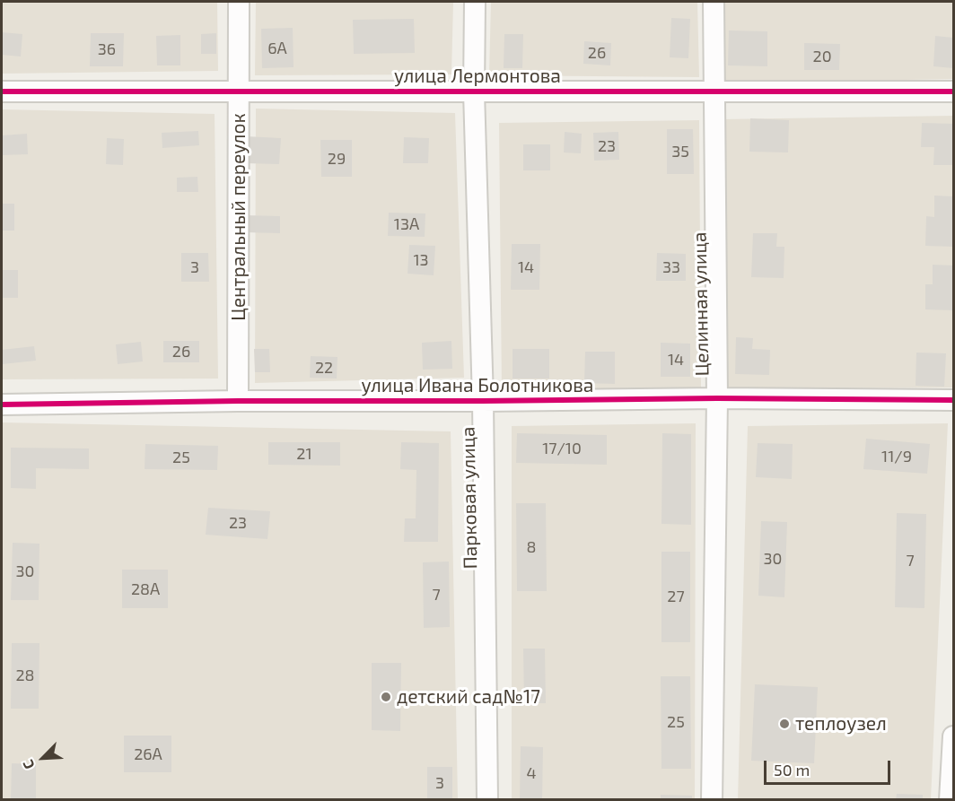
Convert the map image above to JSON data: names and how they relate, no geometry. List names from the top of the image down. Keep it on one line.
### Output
{"streets":{"street":["улица Лермонтова","Центральный переулок","Целинная улица","улица Ивана Болотникова","Парковая улица"]},"crossings":[["улица Лермонтова","Центральный переулок"],["улица Лермонтова","Целинная улица"],["улица Лермонтова","Парковая улица"],["Центральный переулок","улица Ивана Болотникова"],["Целинная улица","улица Ивана Болотникова"],["улица Ивана Болотникова","Парковая улица"]],"places":["детский сад№17","теплоузел"],"house_numbers":["6А","36","26","20","23","35","29","13А","13","3","14","33","26","14","22","17/10","21","11/9","25","23","8","30","7","30","28А","7","27","28","25","26А","4","3"],"scale_bar":"50 m","north":"bottom left"}
